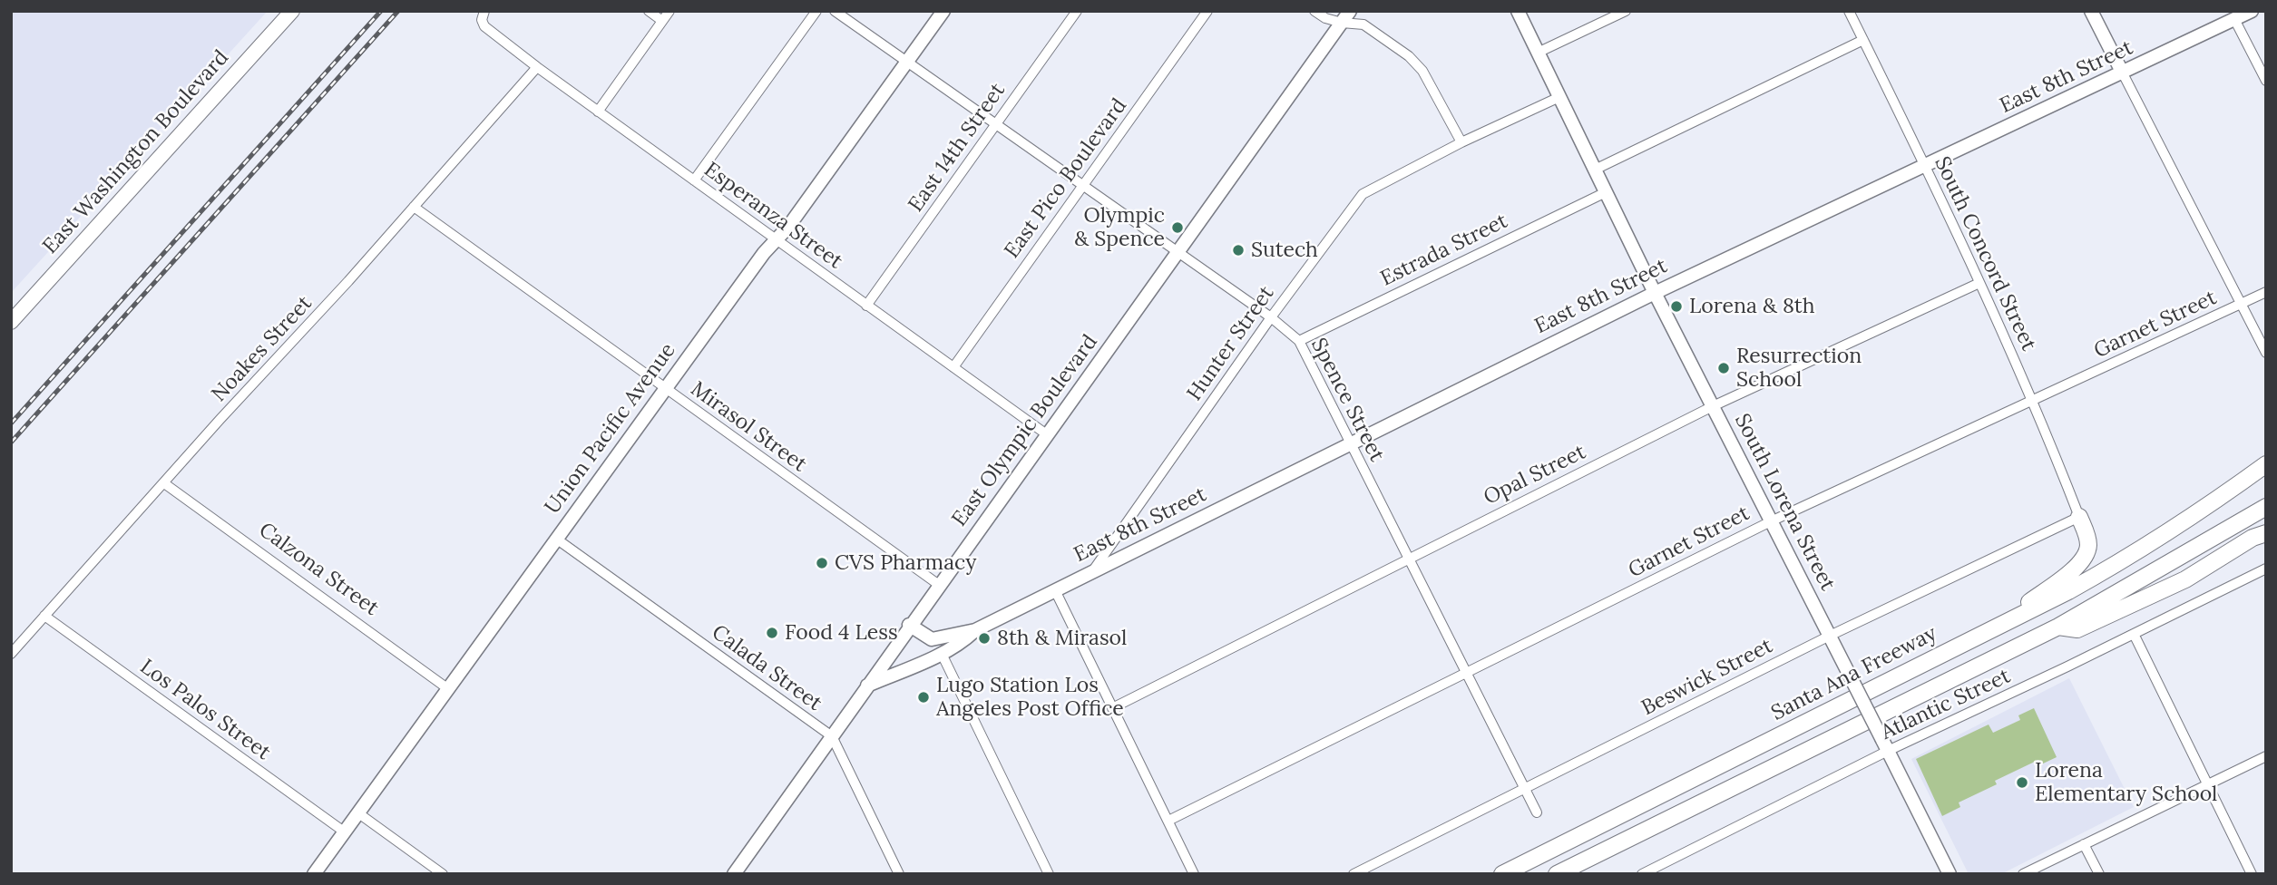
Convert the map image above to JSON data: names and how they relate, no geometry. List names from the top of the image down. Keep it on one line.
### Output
{"streets":{"highway":["Santa Ana Freeway"],"main road":["East 8th Street","East Washington Boulevard","Union Pacific Avenue","East Olympic Boulevard","South Lorena Street"],"street":["East 14th Street","East Pico Boulevard","Esperanza Street","Estrada Street","South Concord Street","Garnet Street","Hunter Street","Noakes Street","Spence Street","Mirasol Street","Opal Street","Calzona Street","Calada Street","Beswick Street","Atlantic Street","Los Palos Street"]},"crossings":[["East 8th Street","South Concord Street"],["East 8th Street","Hunter Street"],["East 8th Street","Spence Street"],["East 8th Street","East Olympic Boulevard"],["East 8th Street","South Lorena Street"],["East 14th Street","Esperanza Street"],["East 14th Street","Spence Street"],["East Pico Boulevard","Esperanza Street"],["East Pico Boulevard","Spence Street"],["Esperanza Street","Noakes Street"],["Esperanza Street","Union Pacific Avenue"],["Esperanza Street","East Olympic Boulevard"],["Estrada Street","Spence Street"],["Estrada Street","South Lorena Street"],["South Concord Street","Garnet Street"],["South Concord Street","Opal Street"],["South Concord Street","Beswick Street"],["Garnet Street","Spence Street"],["Garnet Street","South Lorena Street"],["Hunter Street","Spence Street"],["Hunter Street","South Lorena Street"],["Noakes Street","Mirasol Street"],["Noakes Street","Calzona Street"],["Noakes Street","Los Palos Street"],["Spence Street","Union Pacific Avenue"],["Spence Street","East Olympic Boulevard"],["Spence Street","Opal Street"],["Spence Street","Beswick Street"],["Mirasol Street","Union Pacific Avenue"],["Mirasol Street","East Olympic Boulevard"],["Union Pacific Avenue","Calzona Street"],["Union Pacific Avenue","Calada Street"],["Union Pacific Avenue","Los Palos Street"],["East Olympic Boulevard","Calada Street"],["Opal Street","South Lorena Street"],["South Lorena Street","Beswick Street"],["South Lorena Street","Atlantic Street"]],"places":["Olympic & Spence","Sutech","Lorena & 8th","Resurrection School","CVS Pharmacy","Food 4 Less","8th & Mirasol","Lugo Station Los Angeles Post Office","Lorena Elementary School"]}
